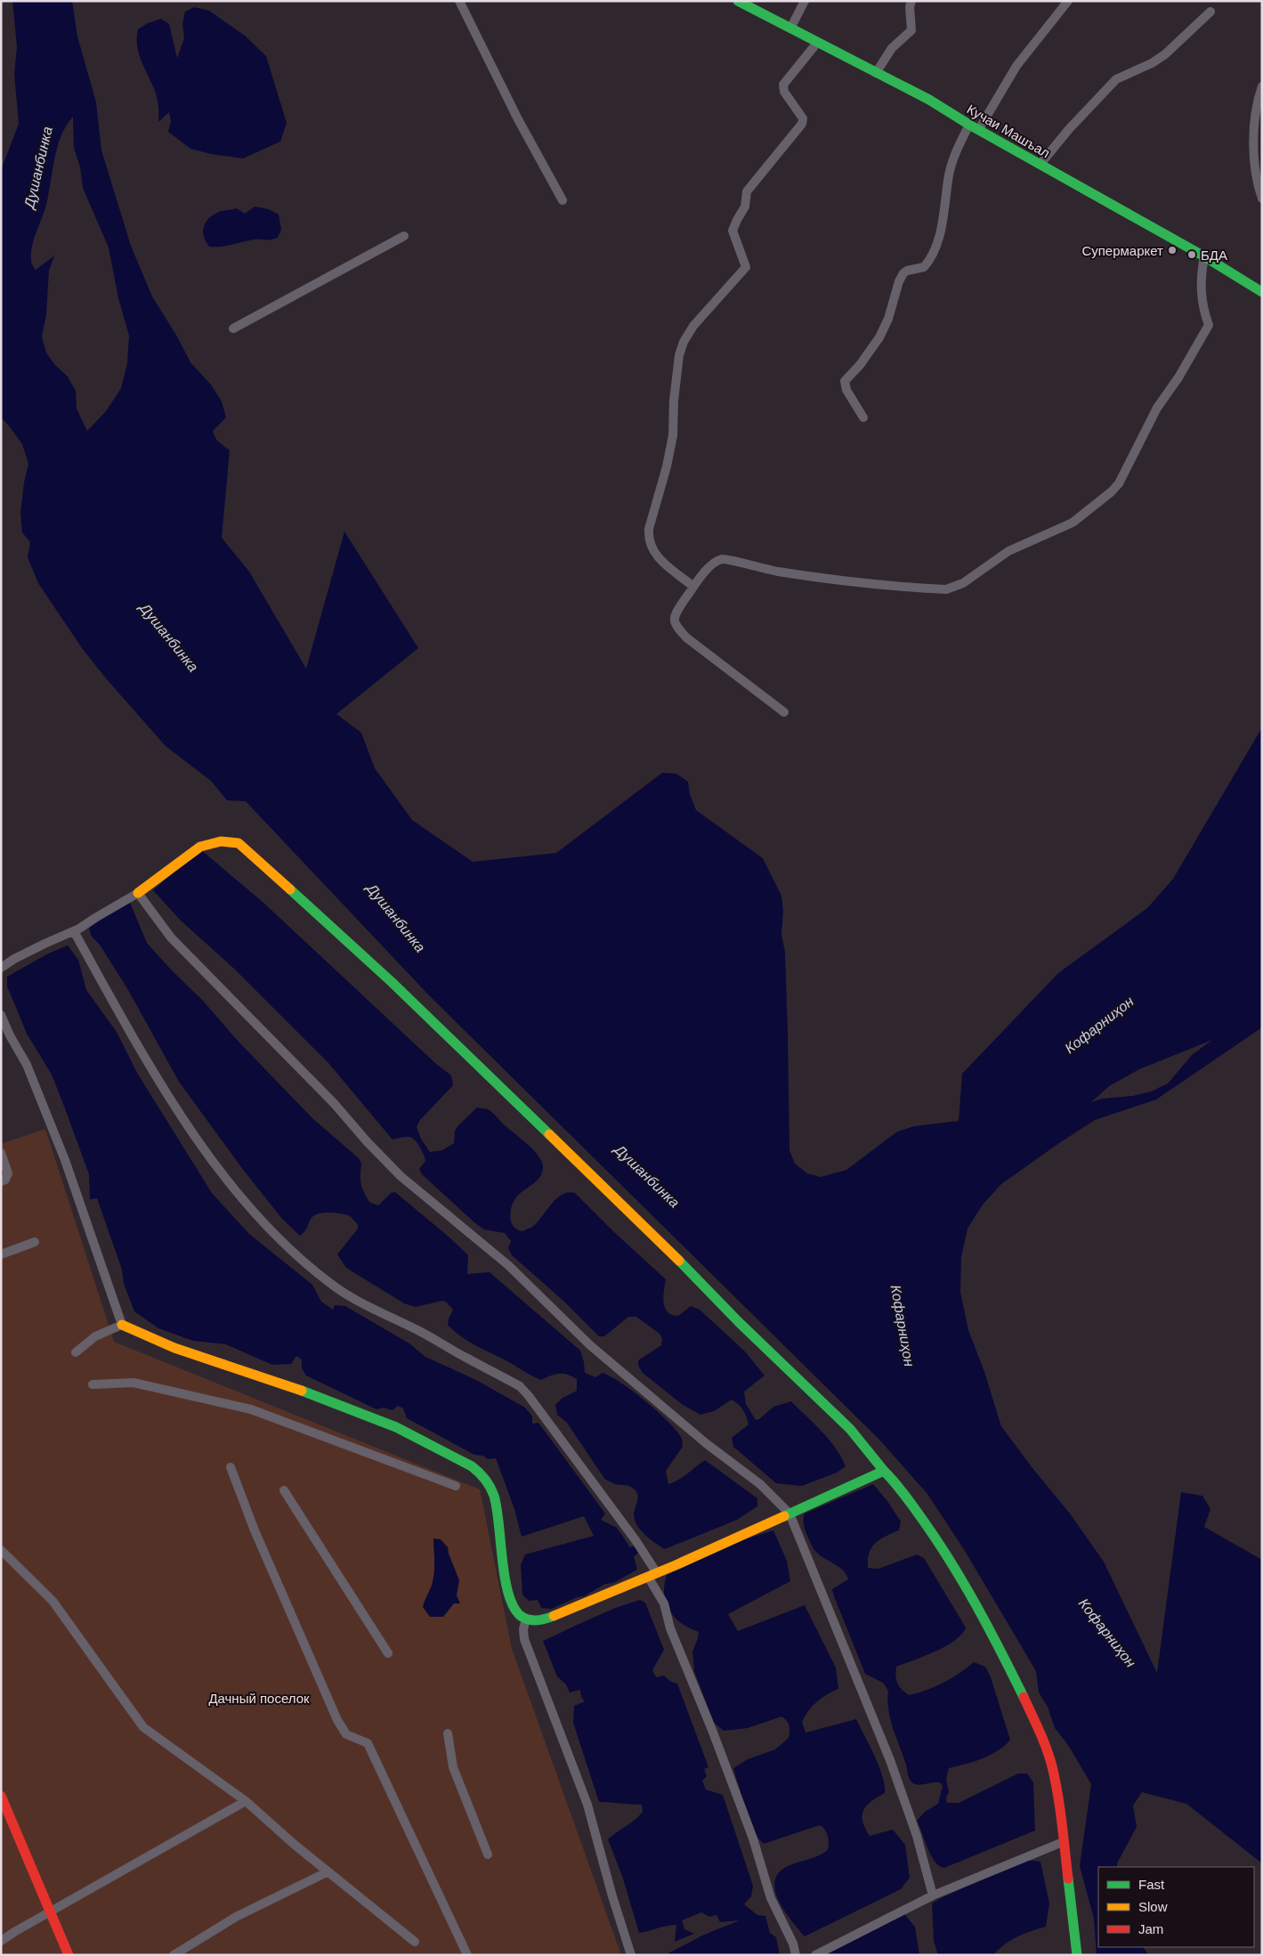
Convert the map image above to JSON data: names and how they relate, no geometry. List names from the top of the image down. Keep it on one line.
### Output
{"streets":{"street":["Кучаи Машъал"]},"water":["Душанбинка","Кофарниҳон"],"parks":["Дачный поселок"],"places":["Супермаркет","БДА"],"legend":["Fast","Slow","Jam"]}
